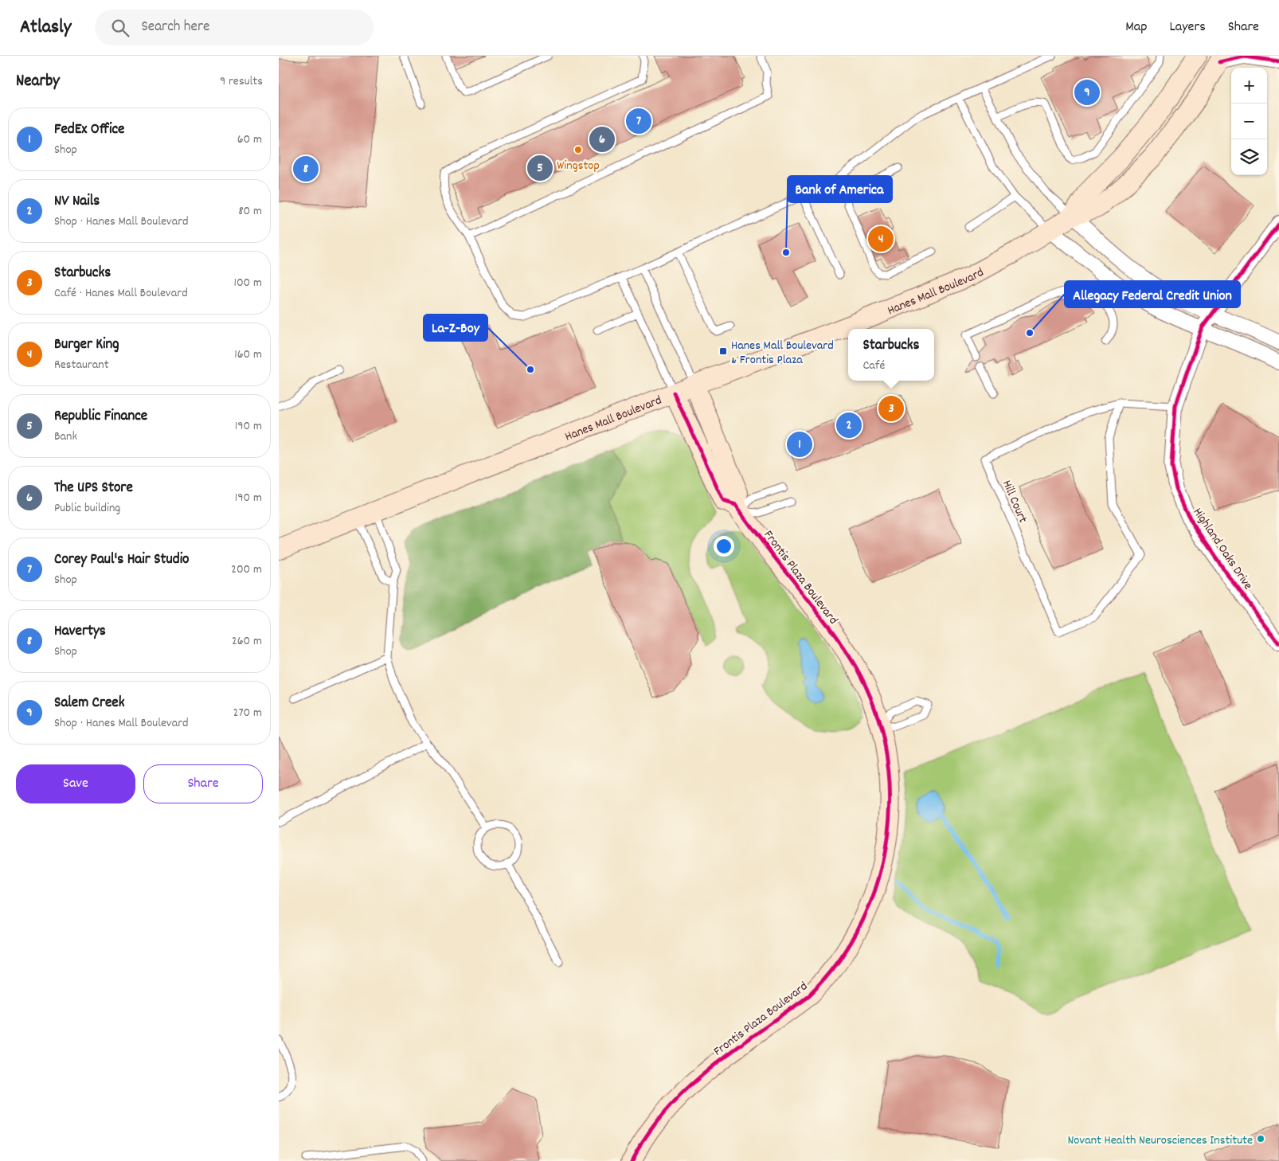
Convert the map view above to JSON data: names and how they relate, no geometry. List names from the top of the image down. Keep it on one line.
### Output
{"streets":{"main road":["Hanes Mall Boulevard","Frontis Plaza Boulevard"],"street":["Highland Oaks Drive"],"lane":["Hill Court"]},"crossings":[["Hanes Mall Boulevard","Frontis Plaza Boulevard"],["Hill Court","Highland Oaks Drive"]],"places":{"other":["Wingstop","Bank of America","Allegacy Federal Credit Union","La-Z-Boy","Novant Health Neurosciences Institute"],"transit":["Hanes Mall Boulevard & Frontis Plaza"]},"page":{"header":"Atlasly","search":"Search here","nav":["Map","Layers","Share"],"heading":["Nearby","9 results"],"map_buttons":["+","−"],"pins":["9","7","6","5","8","4","3","2","1"],"list":[{"mark":"1","name":"FedEx Office","note":"Shop","value":"60 m"},{"mark":"2","name":"NV Nails","note":"Shop · Hanes Mall Boulevard","value":"80 m"},{"mark":"3","name":"Starbucks","note":"Café · Hanes Mall Boulevard","value":"100 m"},{"mark":"4","name":"Burger King","note":"Restaurant","value":"160 m"},{"mark":"5","name":"Republic Finance","note":"Bank","value":"190 m"},{"mark":"6","name":"The UPS Store","note":"Public building","value":"190 m"},{"mark":"7","name":"Corey Paul's Hair Studio","note":"Shop","value":"200 m"},{"mark":"8","name":"Havertys","note":"Shop","value":"260 m"},{"mark":"9","name":"Salem Creek","note":"Shop · Hanes Mall Boulevard","value":"270 m"}],"popup":["Starbucks","Café"],"buttons":["Save","Share"]}}
